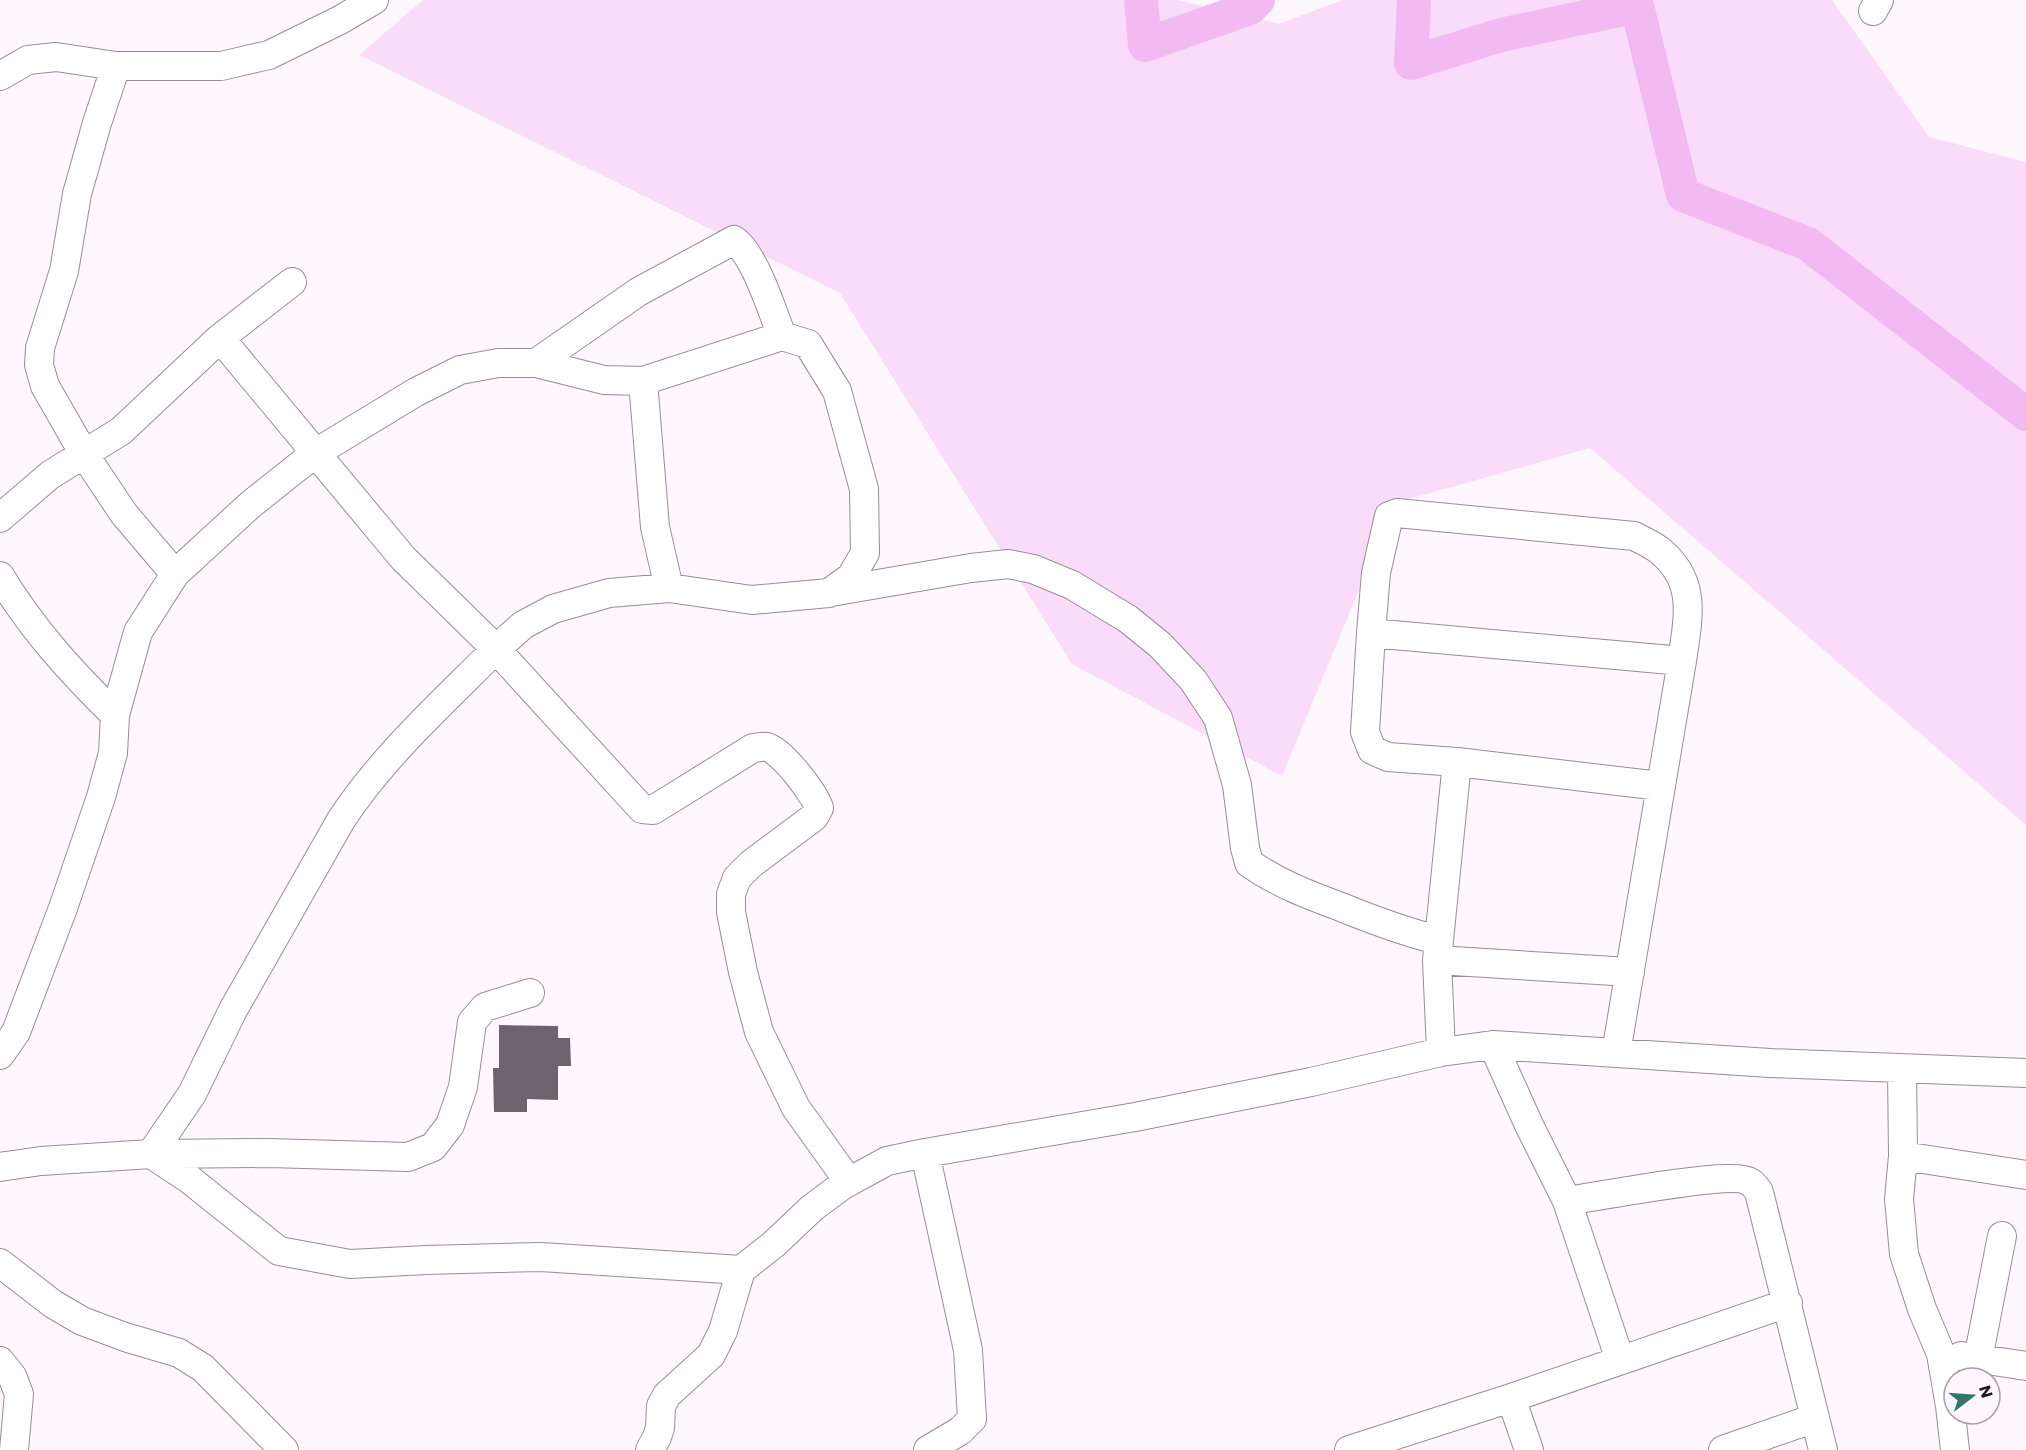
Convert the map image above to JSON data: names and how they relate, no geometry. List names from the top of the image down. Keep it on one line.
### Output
{"north":"right"}
